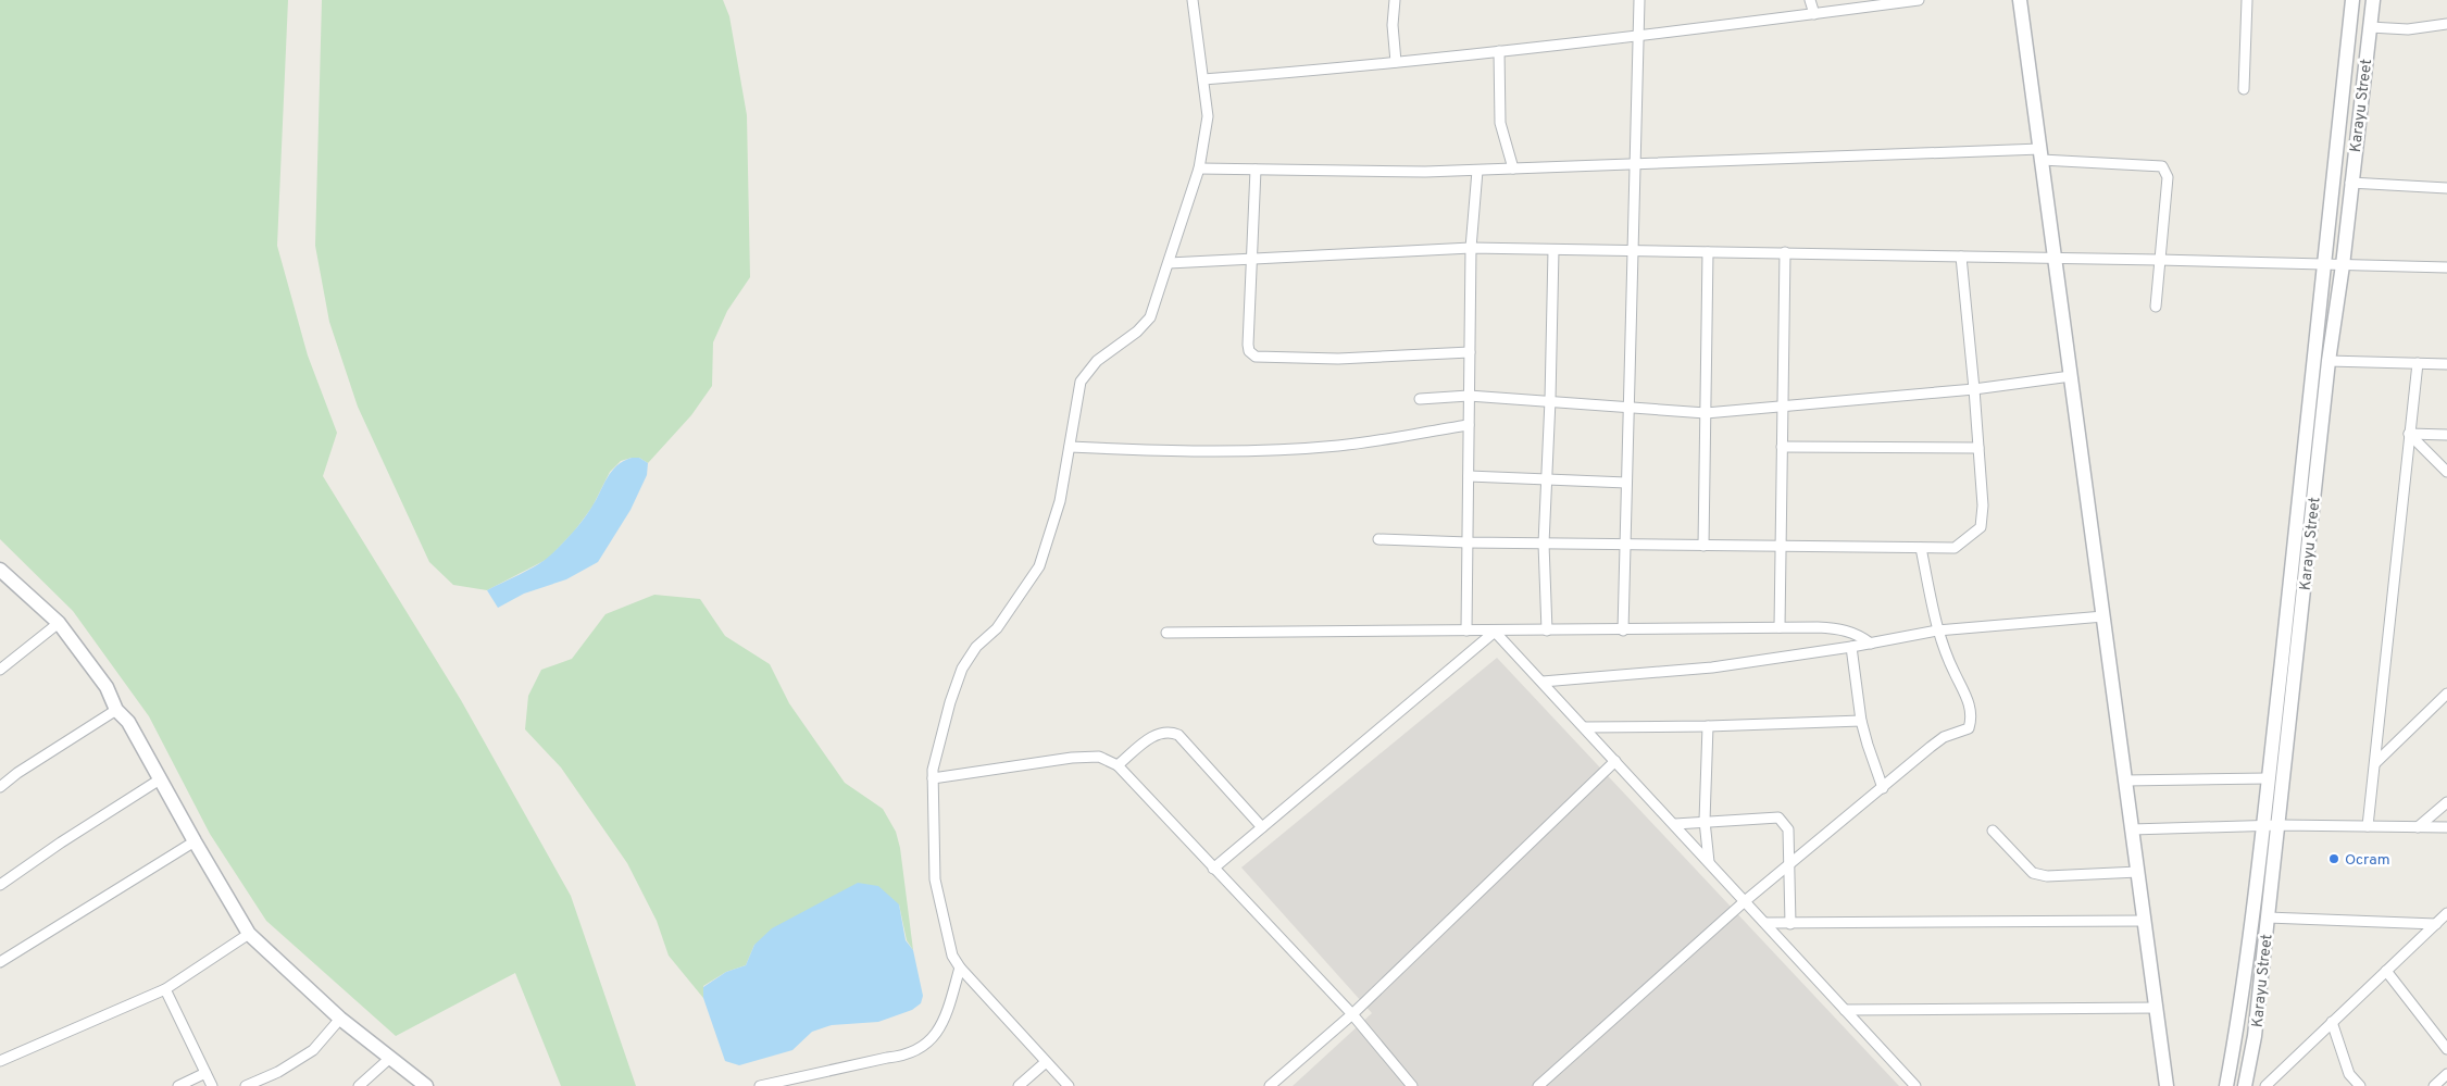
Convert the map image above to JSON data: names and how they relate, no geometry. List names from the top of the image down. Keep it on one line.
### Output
{"streets":{"main road":["Karayu Street"]},"places":["Ocram"]}
